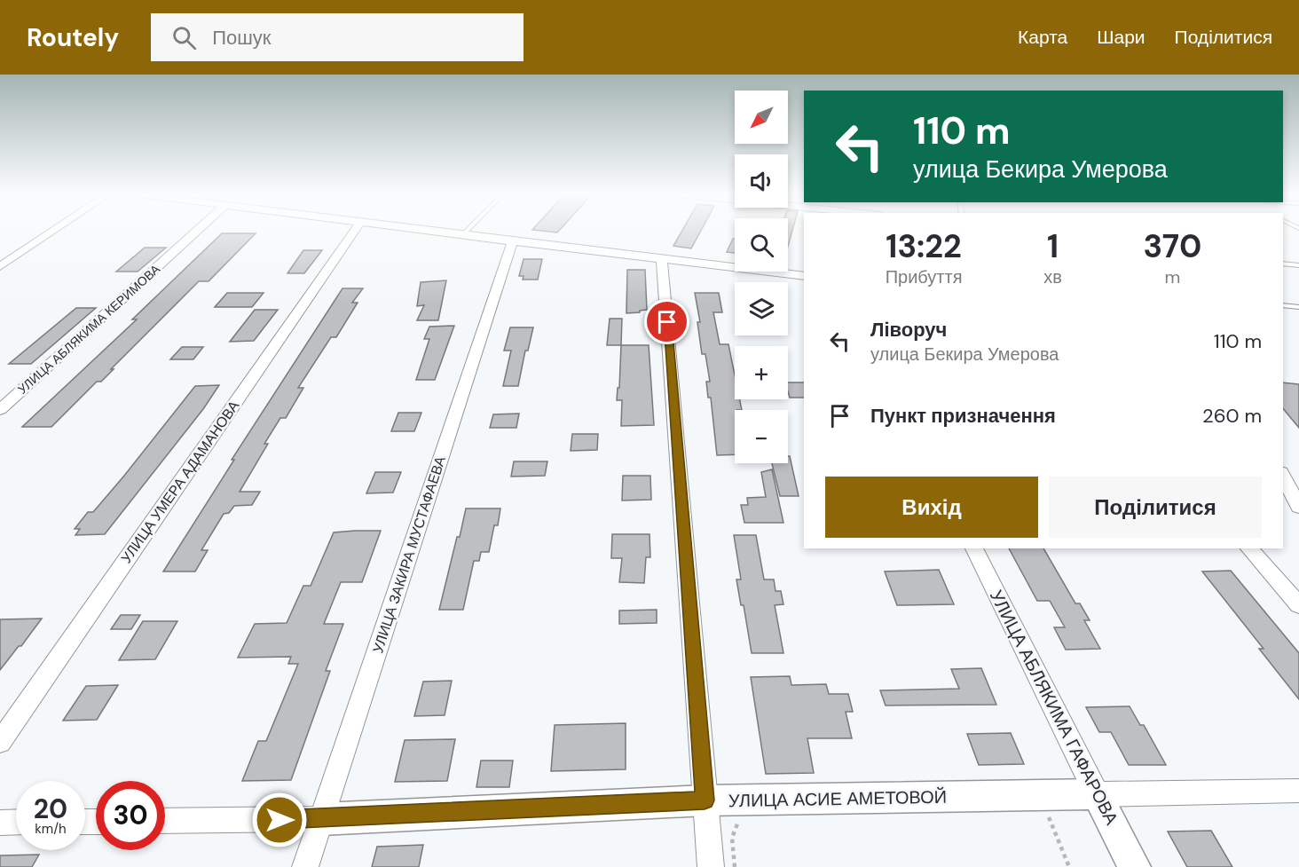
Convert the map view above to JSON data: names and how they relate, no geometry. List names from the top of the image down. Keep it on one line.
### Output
{"streets":{"street":["УЛИЦА АБЛЯКИМА КЕРИМОВА","УЛИЦА УМЕРА АДАМАНОВА","УЛИЦА ЗАКИРА МУСТАФАЕВА","УЛИЦА АБЛЯКИМА ГАФАРОВА","УЛИЦА АСИЕ АМЕТОВОЙ"]},"crossings":[["УЛИЦА ЗАКИРА МУСТАФАЕВА","УЛИЦА АСИЕ АМЕТОВОЙ"],["УЛИЦА АБЛЯКИМА ГАФАРОВА","УЛИЦА АСИЕ АМЕТОВОЙ"]],"north":"bottom left","page":{"header":"Routely","search":"Пошук","nav":["Карта","Шари","Поділитися"],"map_buttons":["+","−"],"turn":["110 m","улица Бекира Умерова"],"eta":["13:22","Прибуття","1","хв","370","m"],"list":[{"name":"Ліворуч","note":"улица Бекира Умерова","value":"110 m"},{"name":"Пункт призначення","value":"260 m"}],"buttons":["Вихід","Поділитися"],"speed":"20 km/h","limit":"30"}}
